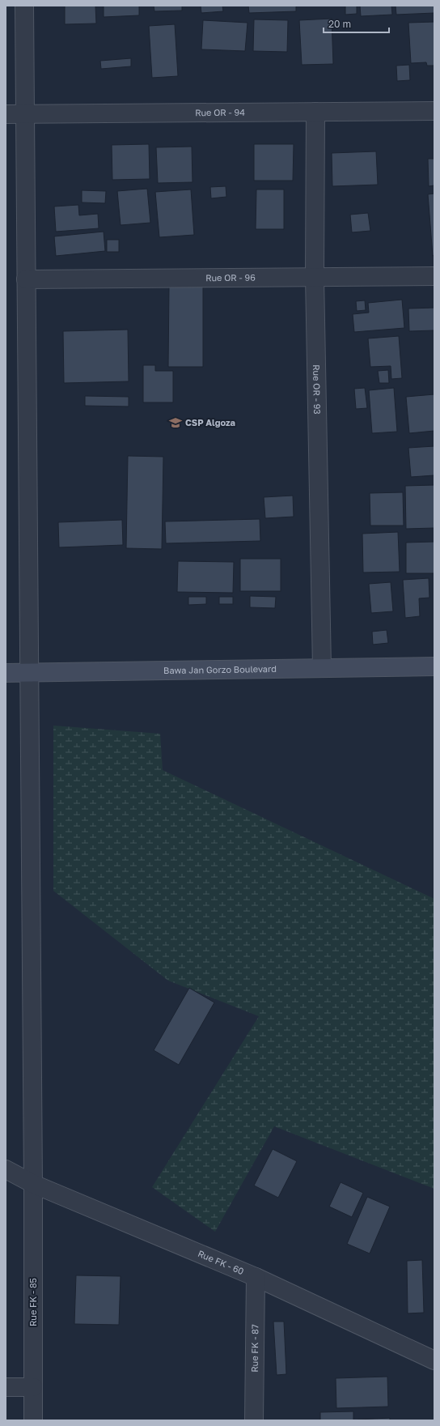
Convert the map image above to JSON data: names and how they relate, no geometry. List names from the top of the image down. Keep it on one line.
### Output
{"streets":{"main road":["Bawa Jan Gorzo Boulevard"],"street":["Rue OR - 94","Rue OR - 96","Rue OR - 93","Rue FK - 60","Rue FK - 85","Rue FK - 87"]},"crossings":[["Rue OR - 94","Rue OR - 93"],["Rue OR - 94","Rue FK - 85"],["Rue OR - 96","Rue OR - 93"],["Rue OR - 96","Rue FK - 85"],["Rue OR - 93","Bawa Jan Gorzo Boulevard"],["Bawa Jan Gorzo Boulevard","Rue FK - 85"],["Rue FK - 60","Rue FK - 85"],["Rue FK - 60","Rue FK - 87"]],"places":{"school or university":["CSP Algoza"]},"scale_bar":"20 m"}
